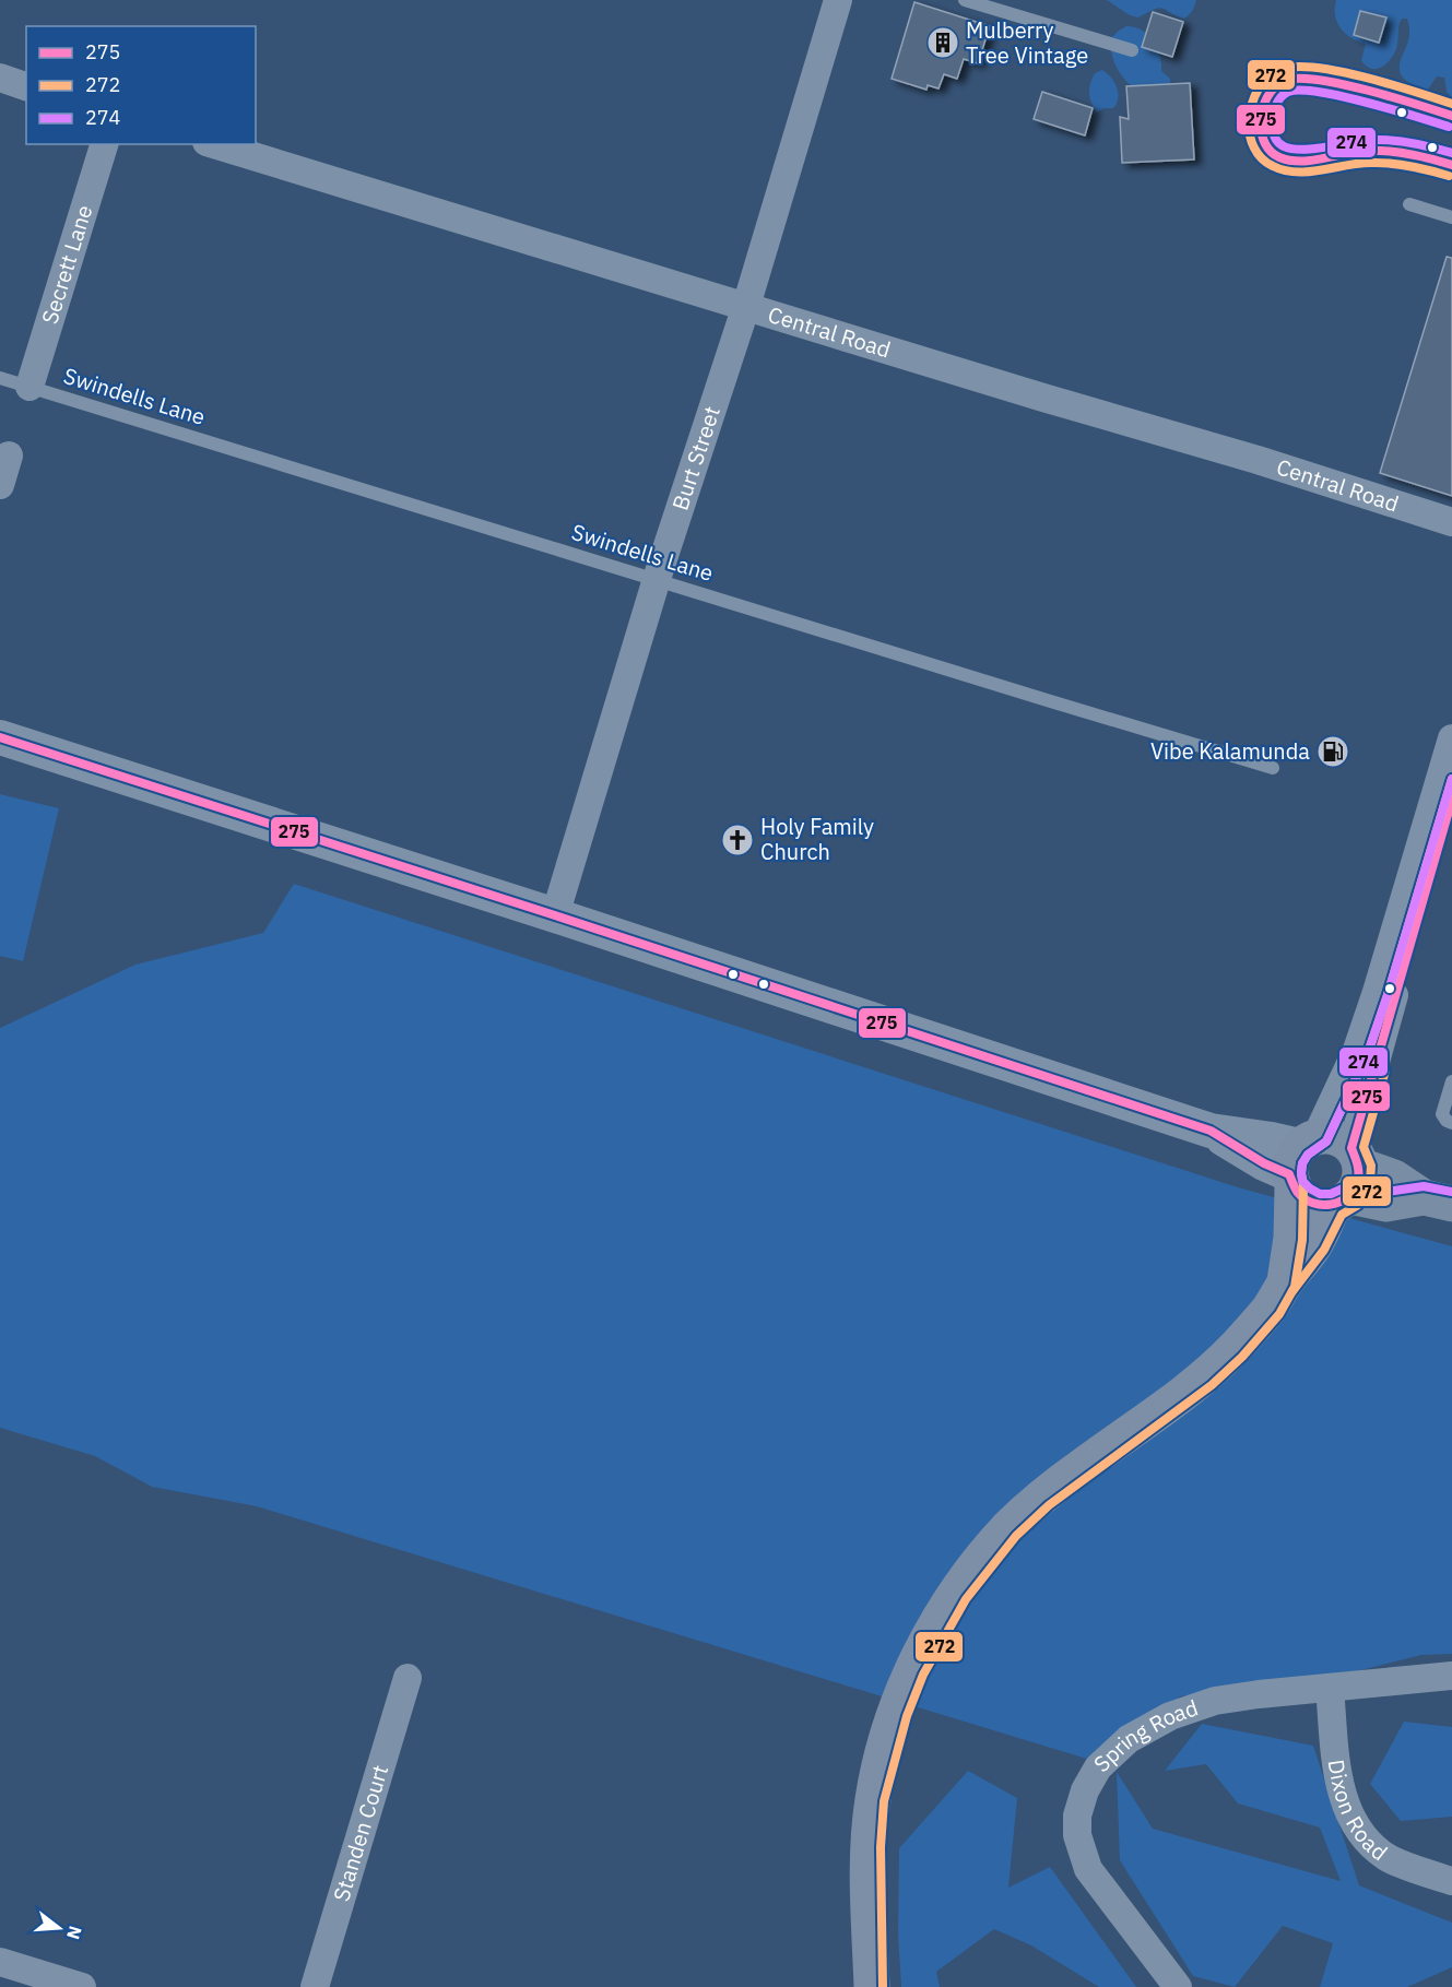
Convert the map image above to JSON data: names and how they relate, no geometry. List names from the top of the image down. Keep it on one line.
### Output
{"streets":{"street":["Secrett Lane","Central Road","Burt Street","Spring Road","Dixon Road","Standen Court"],"lane":["Swindells Lane"]},"crossings":[["Secrett Lane","Swindells Lane"],["Central Road","Burt Street"],["Swindells Lane","Burt Street"],["Spring Road","Dixon Road"]],"places":{"building":["Mulberry Tree Vintage"],"fuel station":["Vibe Kalamunda"],"church":["Holy Family Church"]},"lines":["transit line 272","transit line 275","transit line 274"],"legend":["275","272","274"],"north":"right"}
